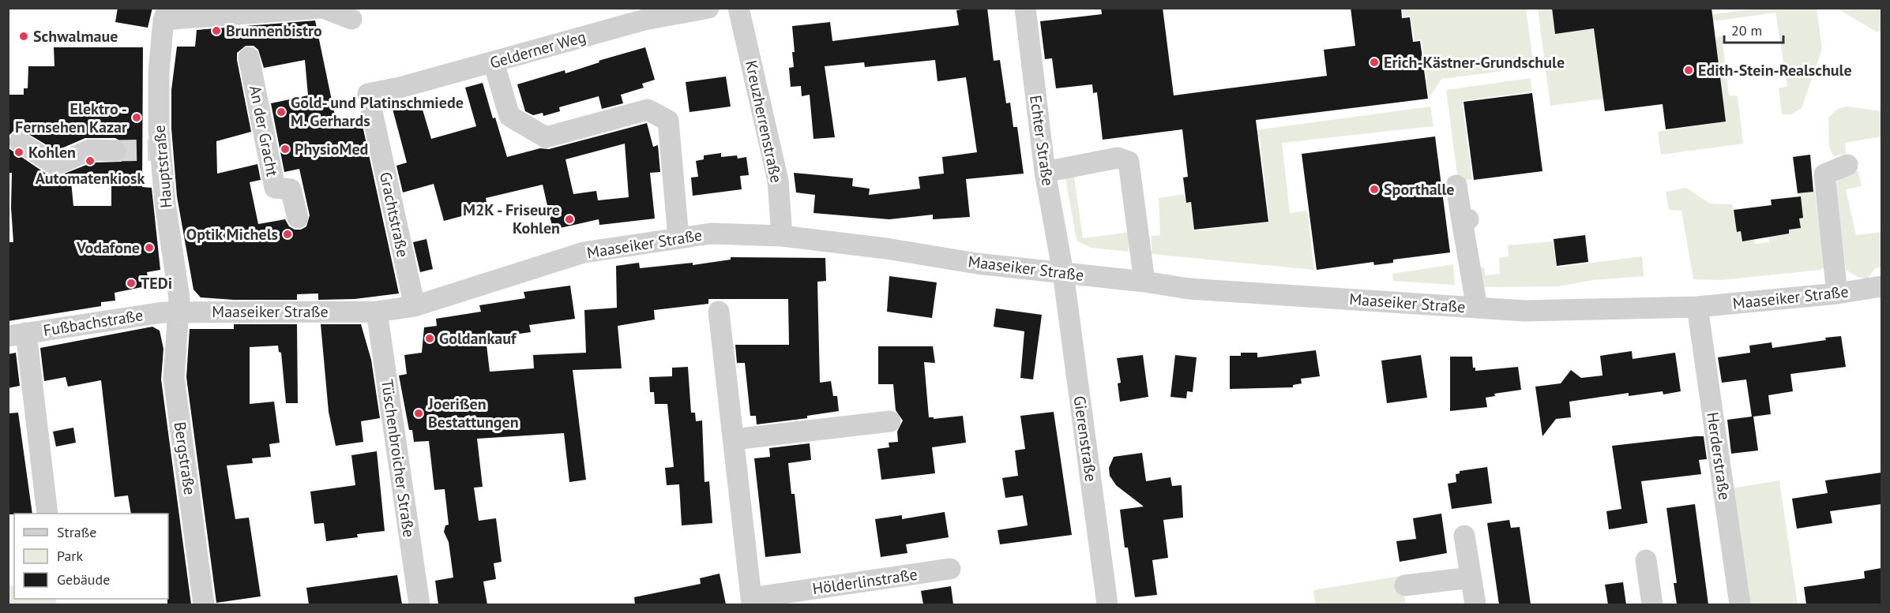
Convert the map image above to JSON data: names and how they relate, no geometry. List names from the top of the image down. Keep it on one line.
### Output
{"streets":{"street":["Gelderner Weg","Kreuzherrenstraße","An der Gracht","Echter Straße","Hauptstraße","Grachtstraße","Maaseiker Straße","Fußbachstraße","Gierenstraße","Herderstraße","Bergstraße","Tüschenbroicher Straße","Hölderlinstraße"]},"crossings":[["Gelderner Weg","Grachtstraße"],["Kreuzherrenstraße","Maaseiker Straße"],["Echter Straße","Maaseiker Straße"],["Echter Straße","Gierenstraße"],["Hauptstraße","Maaseiker Straße"],["Hauptstraße","Fußbachstraße"],["Hauptstraße","Bergstraße"],["Grachtstraße","Maaseiker Straße"],["Maaseiker Straße","Fußbachstraße"],["Maaseiker Straße","Gierenstraße"],["Maaseiker Straße","Herderstraße"],["Maaseiker Straße","Bergstraße"],["Maaseiker Straße","Tüschenbroicher Straße"],["Fußbachstraße","Bergstraße"]],"places":["Brunnenbistro","Schwalmaue","Erich-Kästner-Grundschule","Edith-Stein-Realschule","Gold- und Platinschmiede M. Gerhards","Elektro - Fernsehen Kazar","PhysioMed","Kohlen","Automatenkiosk","Sporthalle","M2K - Friseure Kohlen","Optik Michels","Vodafone","TEDi","Goldankauf","Joerißen Bestattungen"],"legend":["Straße","Park","Gebäude"],"scale_bar":"20 m"}
